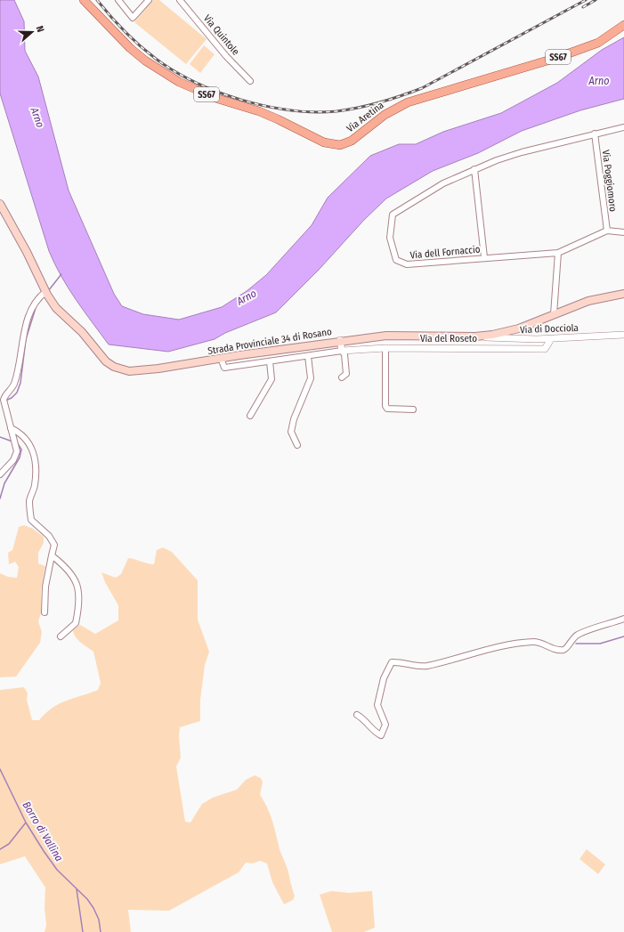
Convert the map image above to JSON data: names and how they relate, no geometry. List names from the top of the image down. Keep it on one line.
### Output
{"streets":{"main road":["SS67","Via Aretina","Strada Provinciale 34 di Rosano"],"street":["Via Quintole","Via Poggiomoro","Via dell Fornaccio","Via di Docciola","Via del Roseto"]},"crossings":[["Via Poggiomoro","Via dell Fornaccio"],["Via di Docciola","Via del Roseto"],["Via di Docciola","Strada Provinciale 34 di Rosano"],["Via del Roseto","Strada Provinciale 34 di Rosano"]],"water":["Arno","Borro di Vallina"],"north":"right"}
